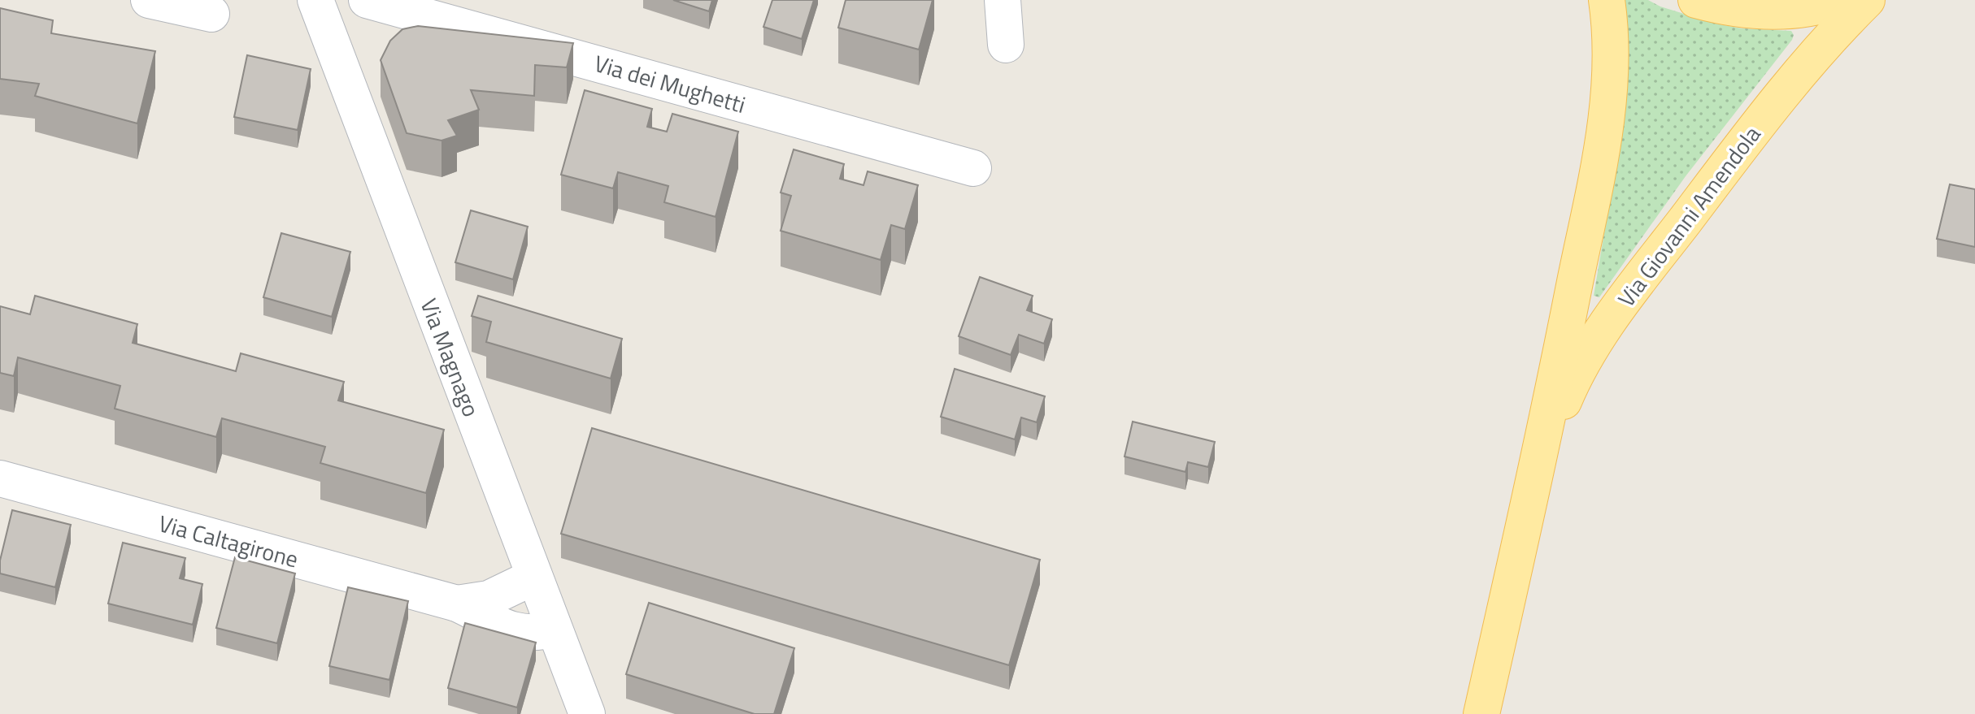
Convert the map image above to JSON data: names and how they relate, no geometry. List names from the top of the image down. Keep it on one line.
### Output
{"streets":{"main road":["Via Giovanni Amendola"],"street":["Via dei Mughetti","Via Magnago","Via Caltagirone"]},"crossings":[["Via Magnago","Via Caltagirone"]]}
